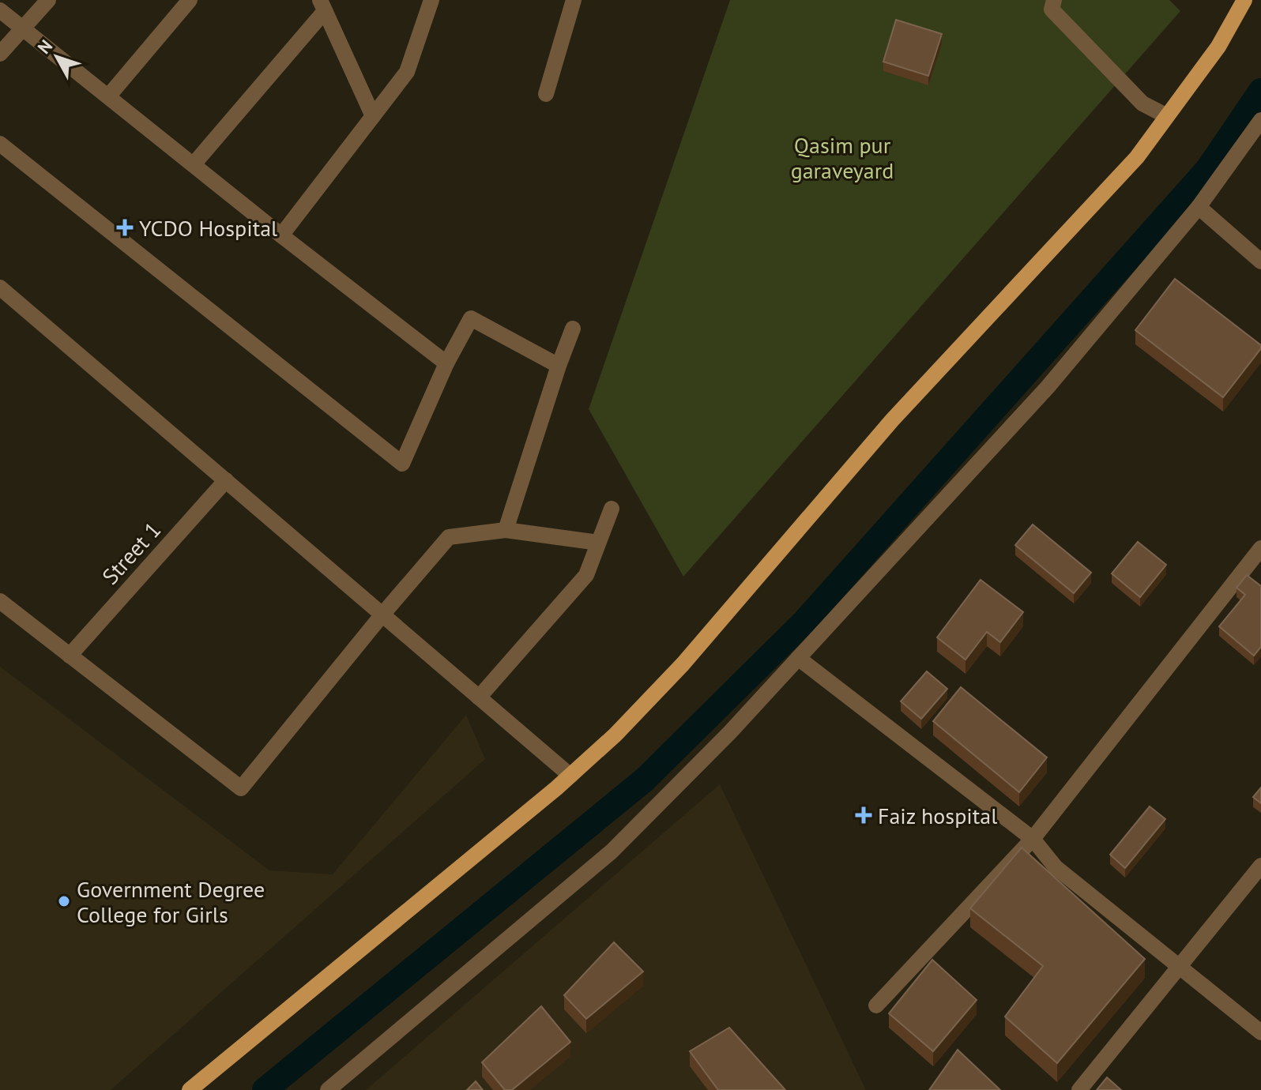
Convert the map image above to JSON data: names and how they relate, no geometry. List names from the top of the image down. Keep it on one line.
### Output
{"streets":{"street":["Street 1"]},"parks":["Qasim pur garaveyard"],"places":{"health":["YCDO Hospital","Faiz hospital"],"other":["Government Degree College for Girls"]},"north":"top left"}
